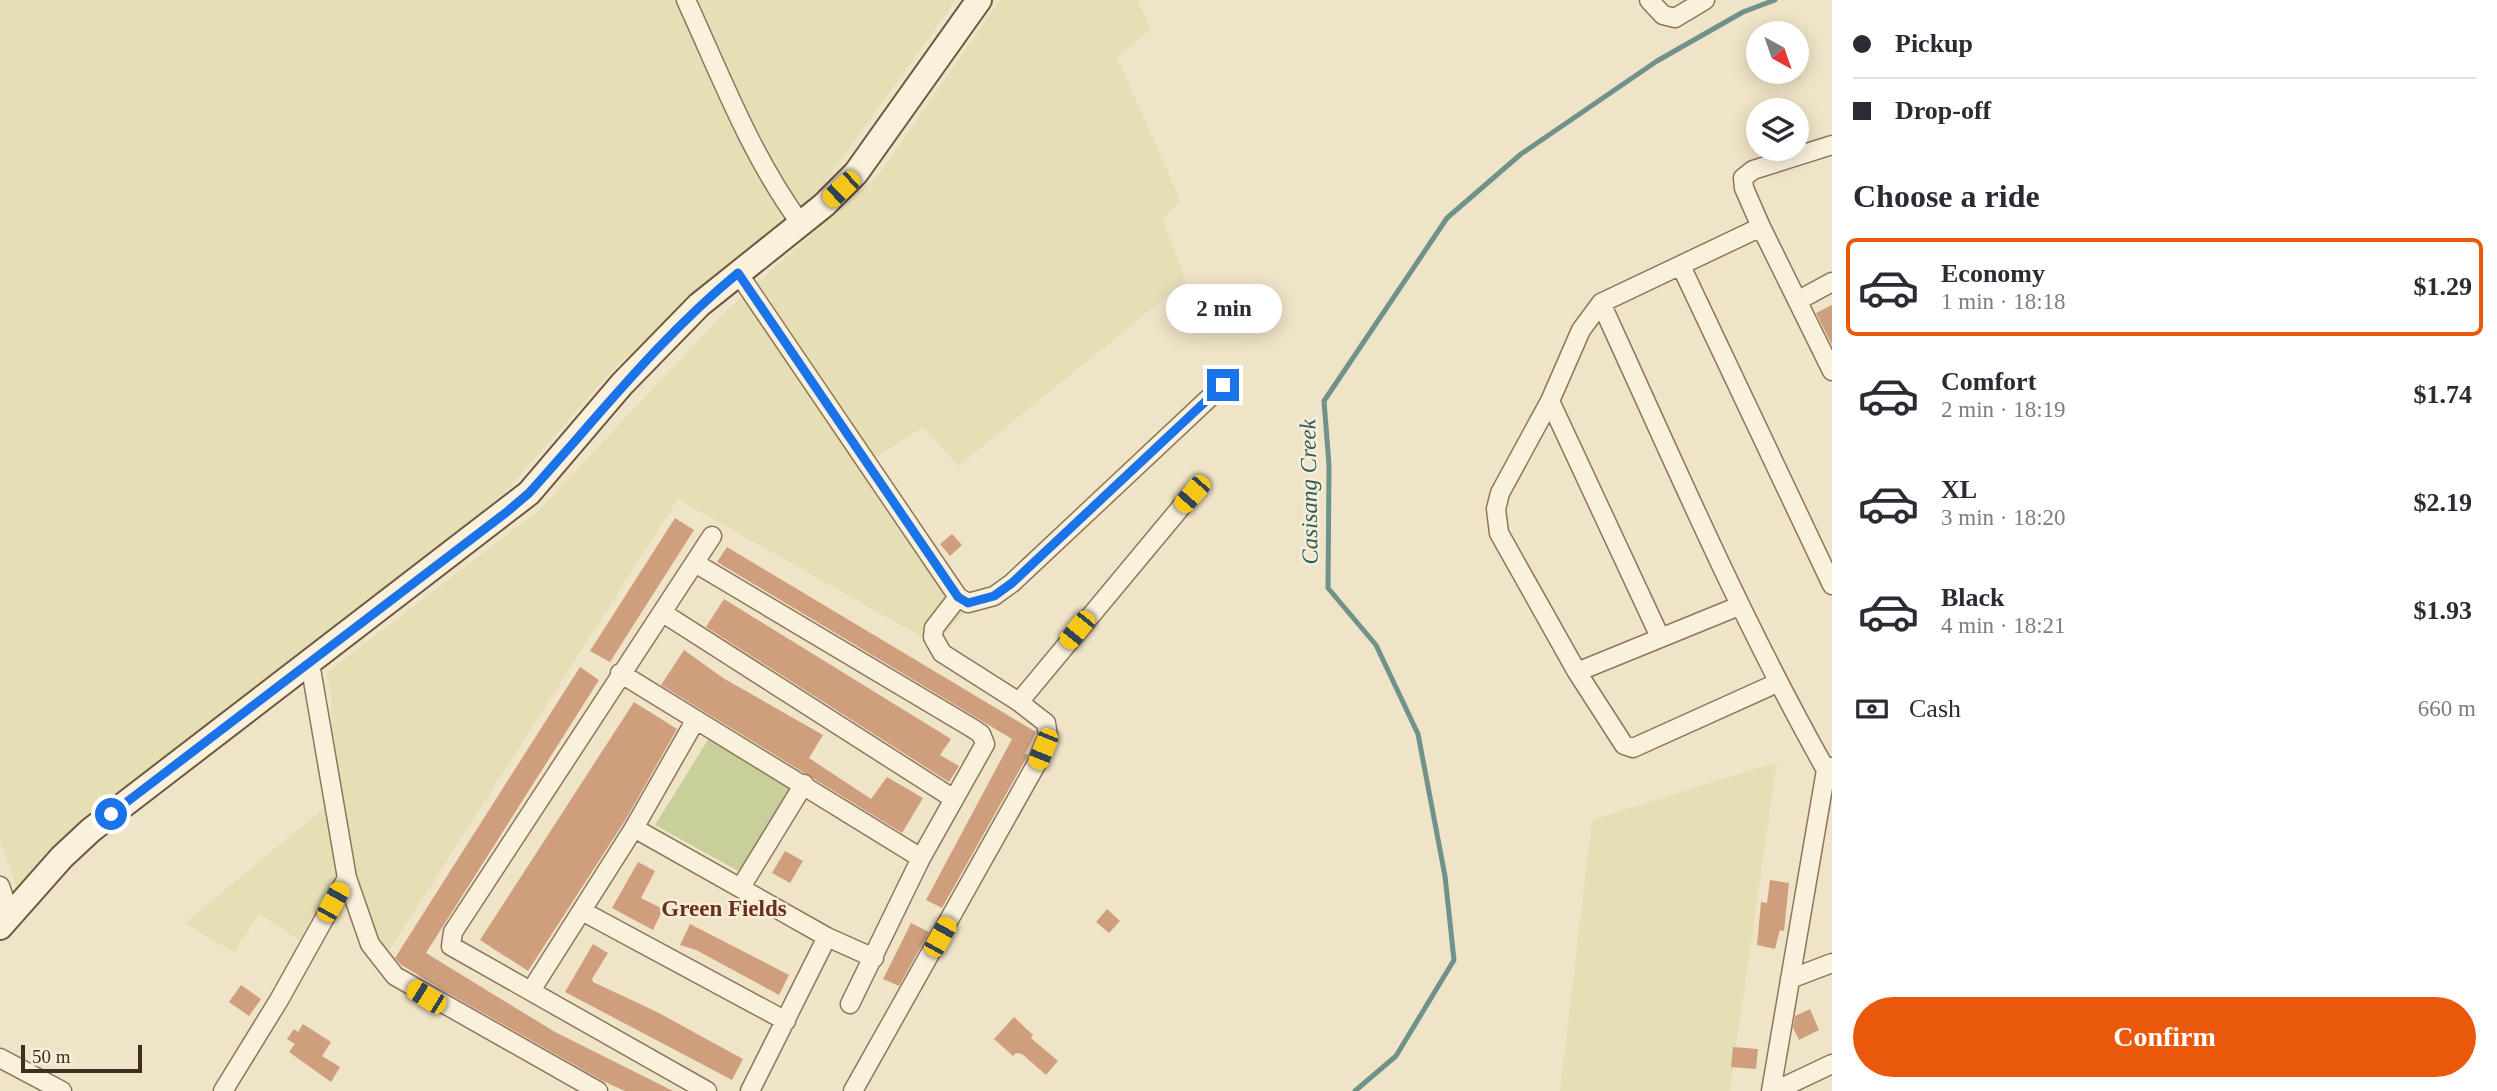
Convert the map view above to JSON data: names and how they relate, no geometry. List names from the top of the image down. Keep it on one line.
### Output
{"districts":["Green Fields"],"water":["Casisang Creek"],"scale_bar":"50 m","north":"bottom right","page":{"banner":["Pickup","Drop-off"],"heading":"Choose a ride","list":[{"name":"Economy","note":"1 min · 18:18","value":"$1.29"},{"name":"Comfort","note":"2 min · 18:19","value":"$1.74"},{"name":"XL","note":"3 min · 18:20","value":"$2.19"},{"name":"Black","note":"4 min · 18:21","value":"$1.93"}],"bubble":"2 min","pay":["Cash","660 m"],"buttons":"Confirm","scale":"50 m"}}
